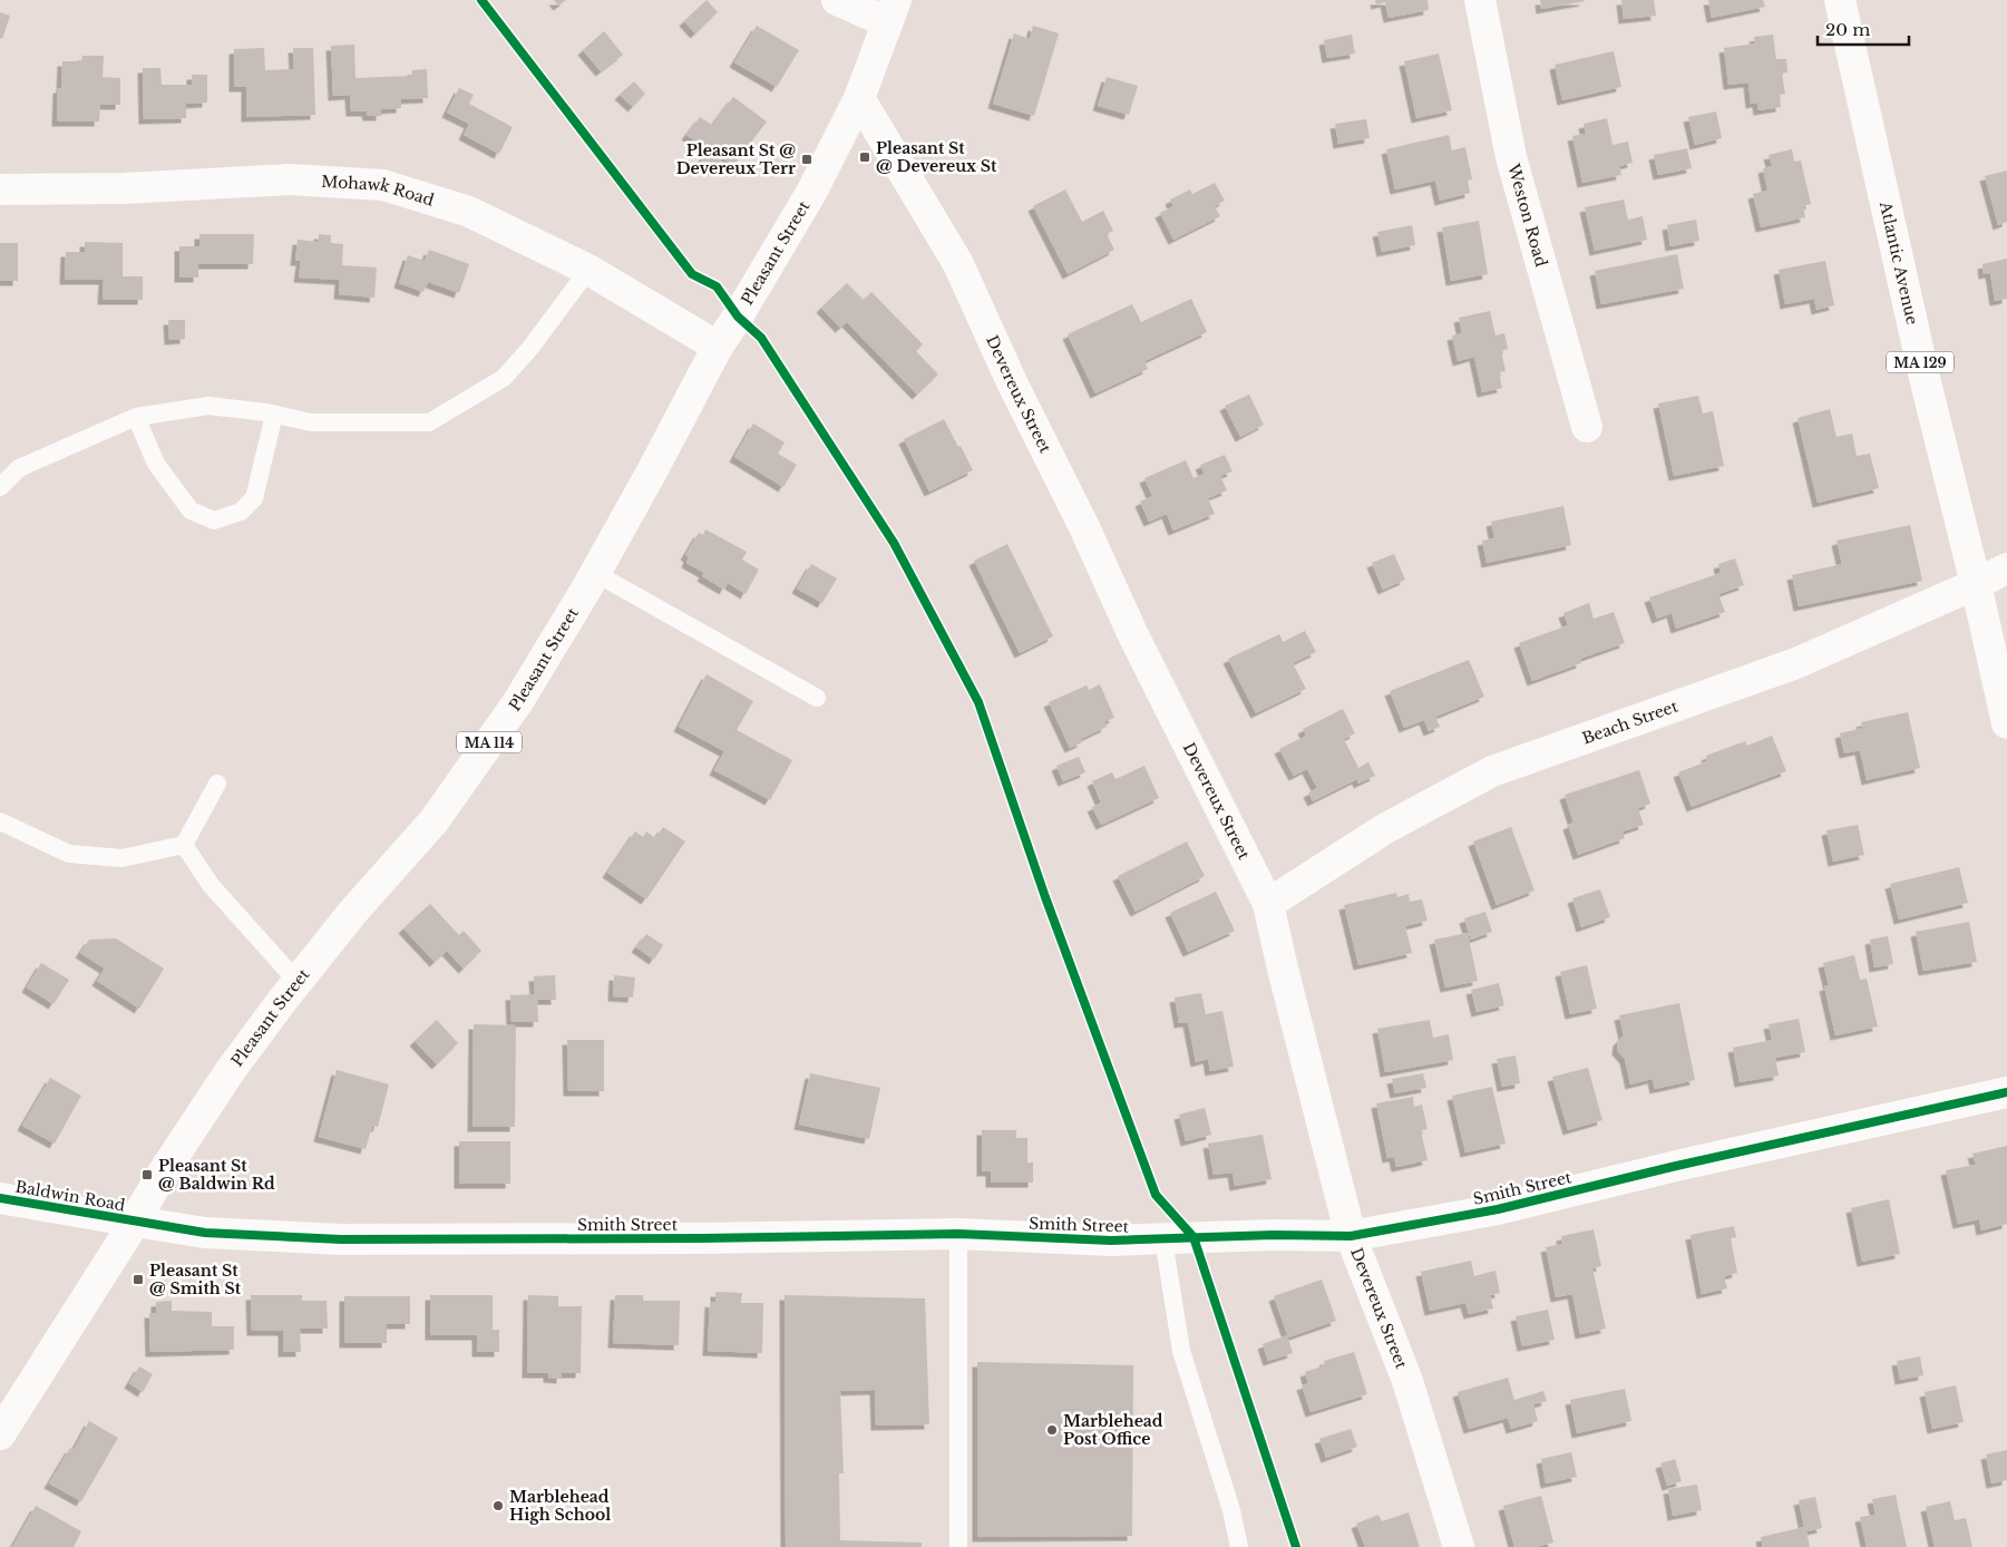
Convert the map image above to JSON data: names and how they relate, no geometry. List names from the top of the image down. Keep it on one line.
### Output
{"streets":{"street":["Mohawk Road","Weston Road","Pleasant Street","Atlantic Avenue","MA 129","Devereux Street","Beach Street","MA 114","Smith Street","Baldwin Road"]},"crossings":[["Mohawk Road","Pleasant Street"],["Pleasant Street","Devereux Street"],["Pleasant Street","Smith Street"],["Pleasant Street","Baldwin Road"],["Atlantic Avenue","Beach Street"],["Devereux Street","Beach Street"],["Devereux Street","Smith Street"],["Smith Street","Baldwin Road"]],"places":{"transit":["Pleasant St @ Devereux St","Pleasant St @ Devereux Terr","Pleasant St @ Baldwin Rd","Pleasant St @ Smith St"],"other":["Marblehead Post Office","Marblehead High School"]},"scale_bar":"20 m"}
